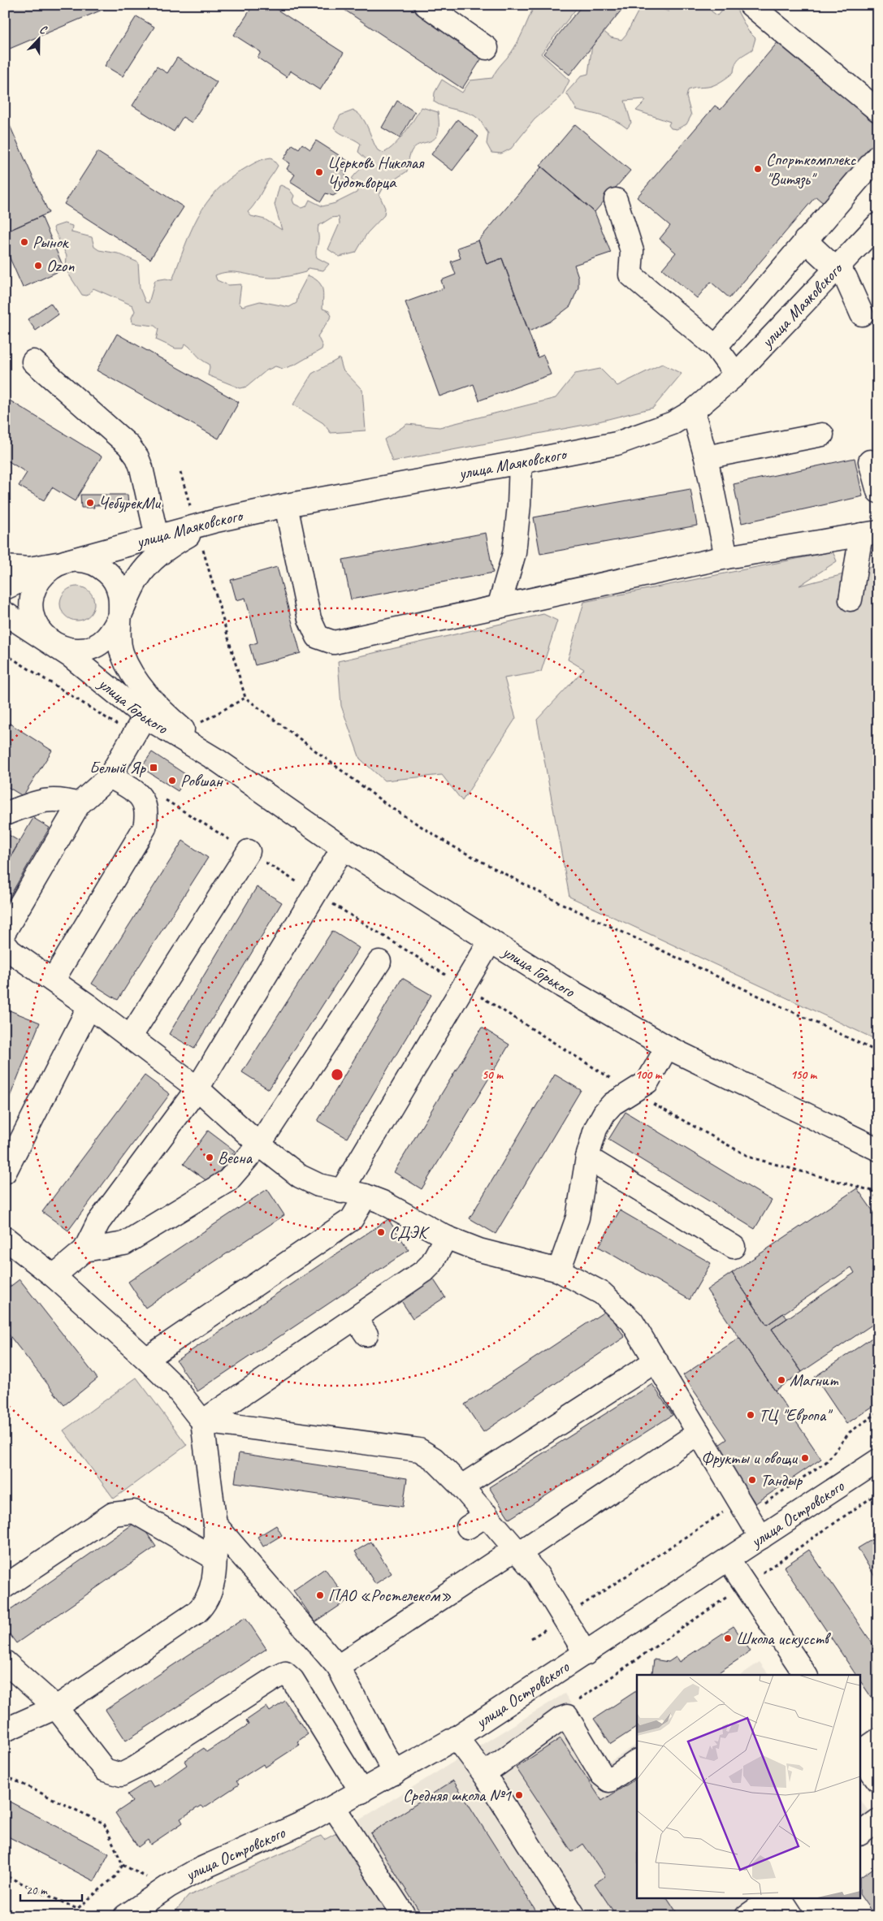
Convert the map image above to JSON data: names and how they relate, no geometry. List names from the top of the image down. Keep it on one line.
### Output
{"streets":{"street":["улица Маяковского","улица Горького","улица Островского"]},"crossings":[["улица Маяковского","улица Горького"]],"places":{"other":["Спорткомплекс \"Витязь\"","Церковь Николая Чудотворца","Рынок","Ozon","ЧебурекМи","Ровшан","Весна","СДЭК","Магнит","ТЦ \"Европа\"","Фрукты и овощи","Тандыр","ПАО «Ростелеком»","Школа искусств","Средняя школа №1"],"transit":["Белый Яр"]},"scale_bar":"20 m","north":"top","rings":["50 m","100 m","150 m"]}
